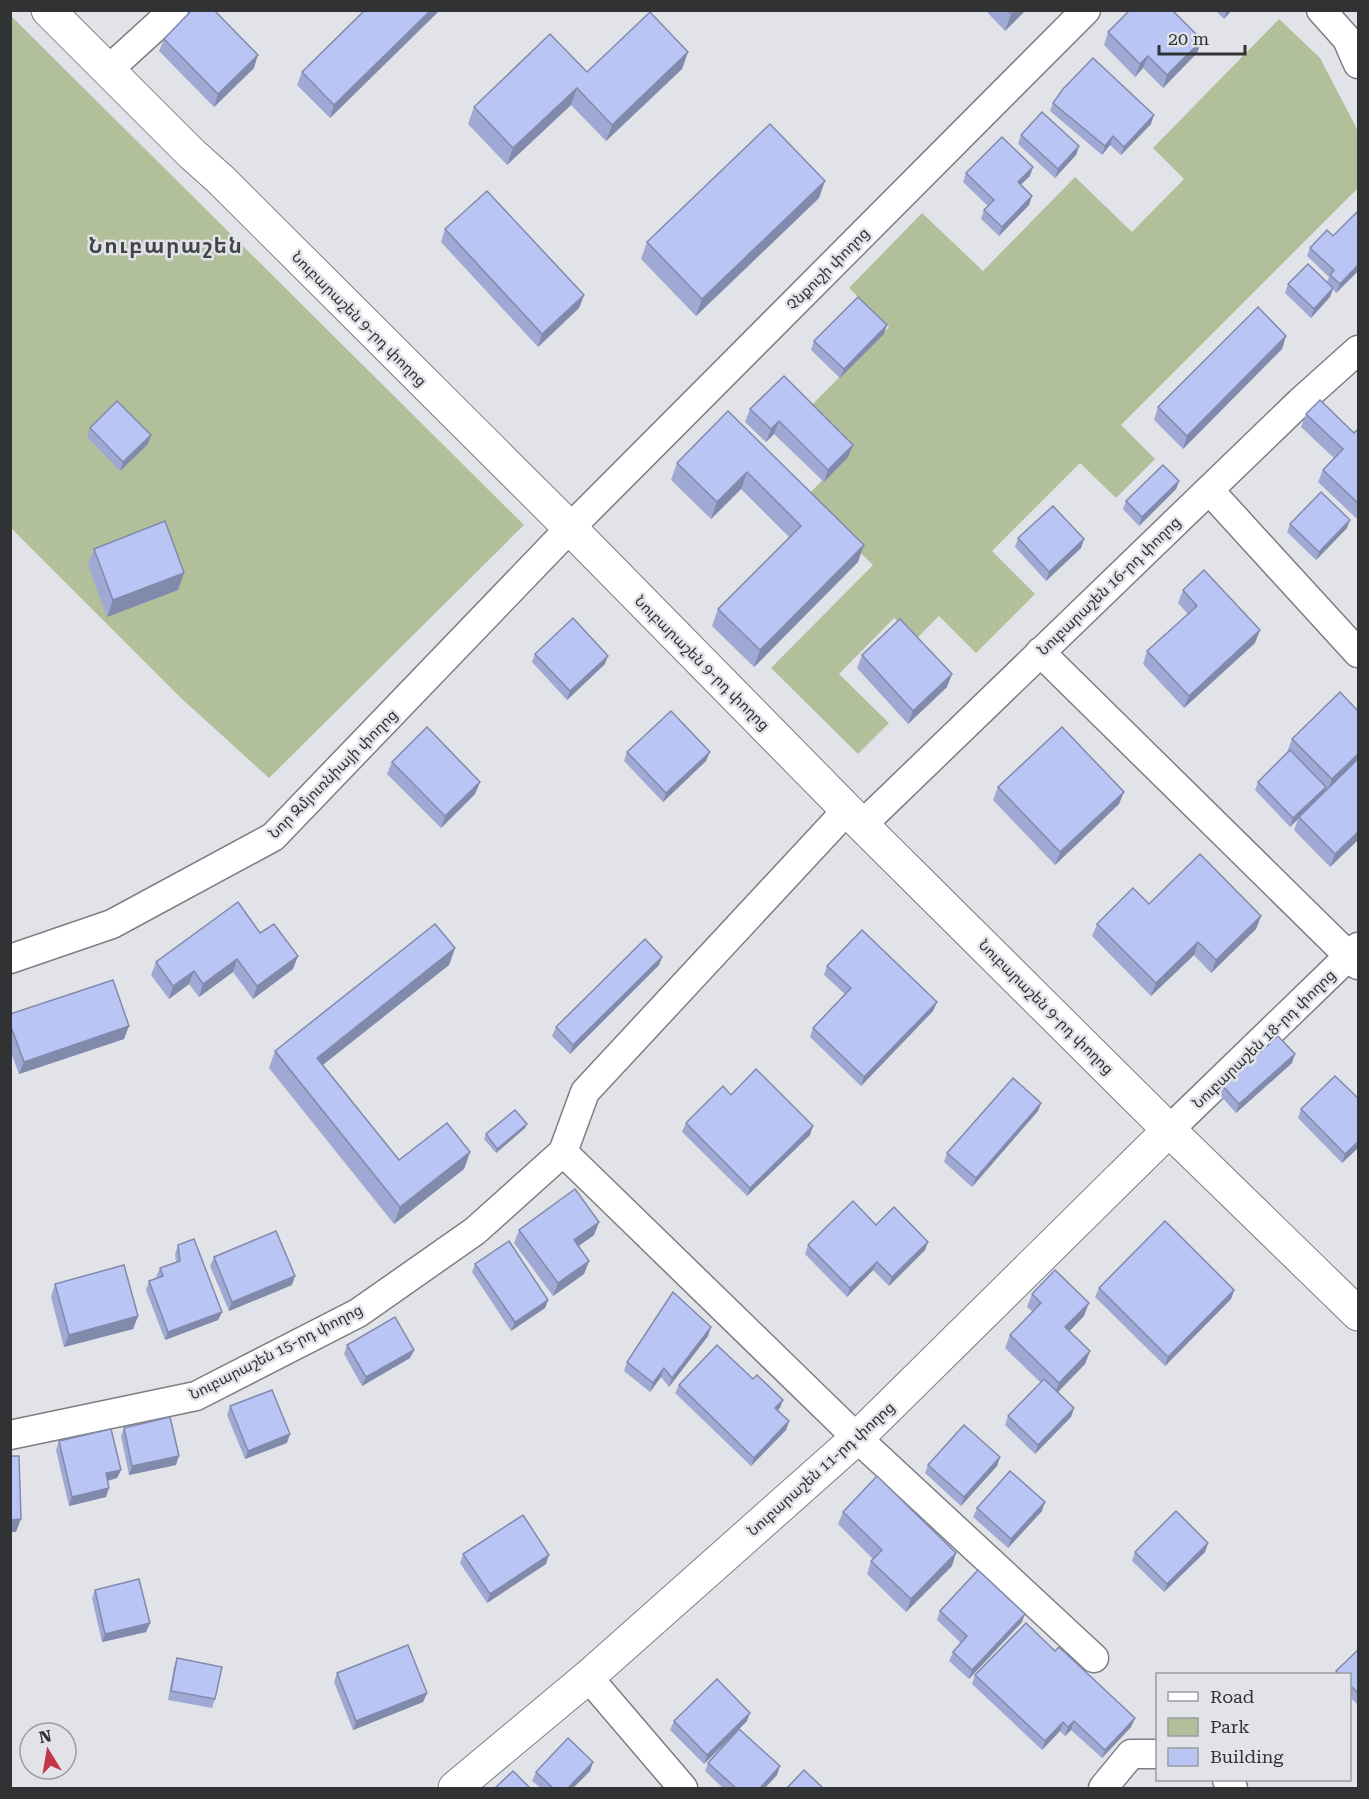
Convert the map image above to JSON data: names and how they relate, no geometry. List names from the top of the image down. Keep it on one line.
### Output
{"streets":{"main road":["Նուբարաշեն 9-րդ փողոց","Նուբարաշեն 11-րդ փողոց"],"street":["Չնքուշի փողոց","Նուբարաշեն 16-րդ փողոց","Նոր Զմյուռնիայի փողոց","Նուբարաշեն 18-րդ փողոց","Նուբարաշեն 15-րդ փողոց"]},"crossings":[["Չնքուշի փողոց","Նուբարաշեն 9-րդ փողոց"],["Չնքուշի փողոց","Նոր Զմյուռնիայի փողոց"],["Նուբարաշեն 9-րդ փողոց","Նուբարաշեն 16-րդ փողոց"],["Նուբարաշեն 9-րդ փողոց","Նոր Զմյուռնիայի փողոց"],["Նուբարաշեն 9-րդ փողոց","Նուբարաշեն 18-րդ փողոց"],["Նուբարաշեն 9-րդ փողոց","Նուբարաշեն 11-րդ փողոց"],["Նուբարաշեն 16-րդ փողոց","Նուբարաշեն 15-րդ փողոց"],["Նուբարաշեն 18-րդ փողոց","Նուբարաշեն 11-րդ փողոց"]],"districts":["Նուբարաշեն"],"legend":["Road","Park","Building"],"scale_bar":"20 m","north":"top"}
